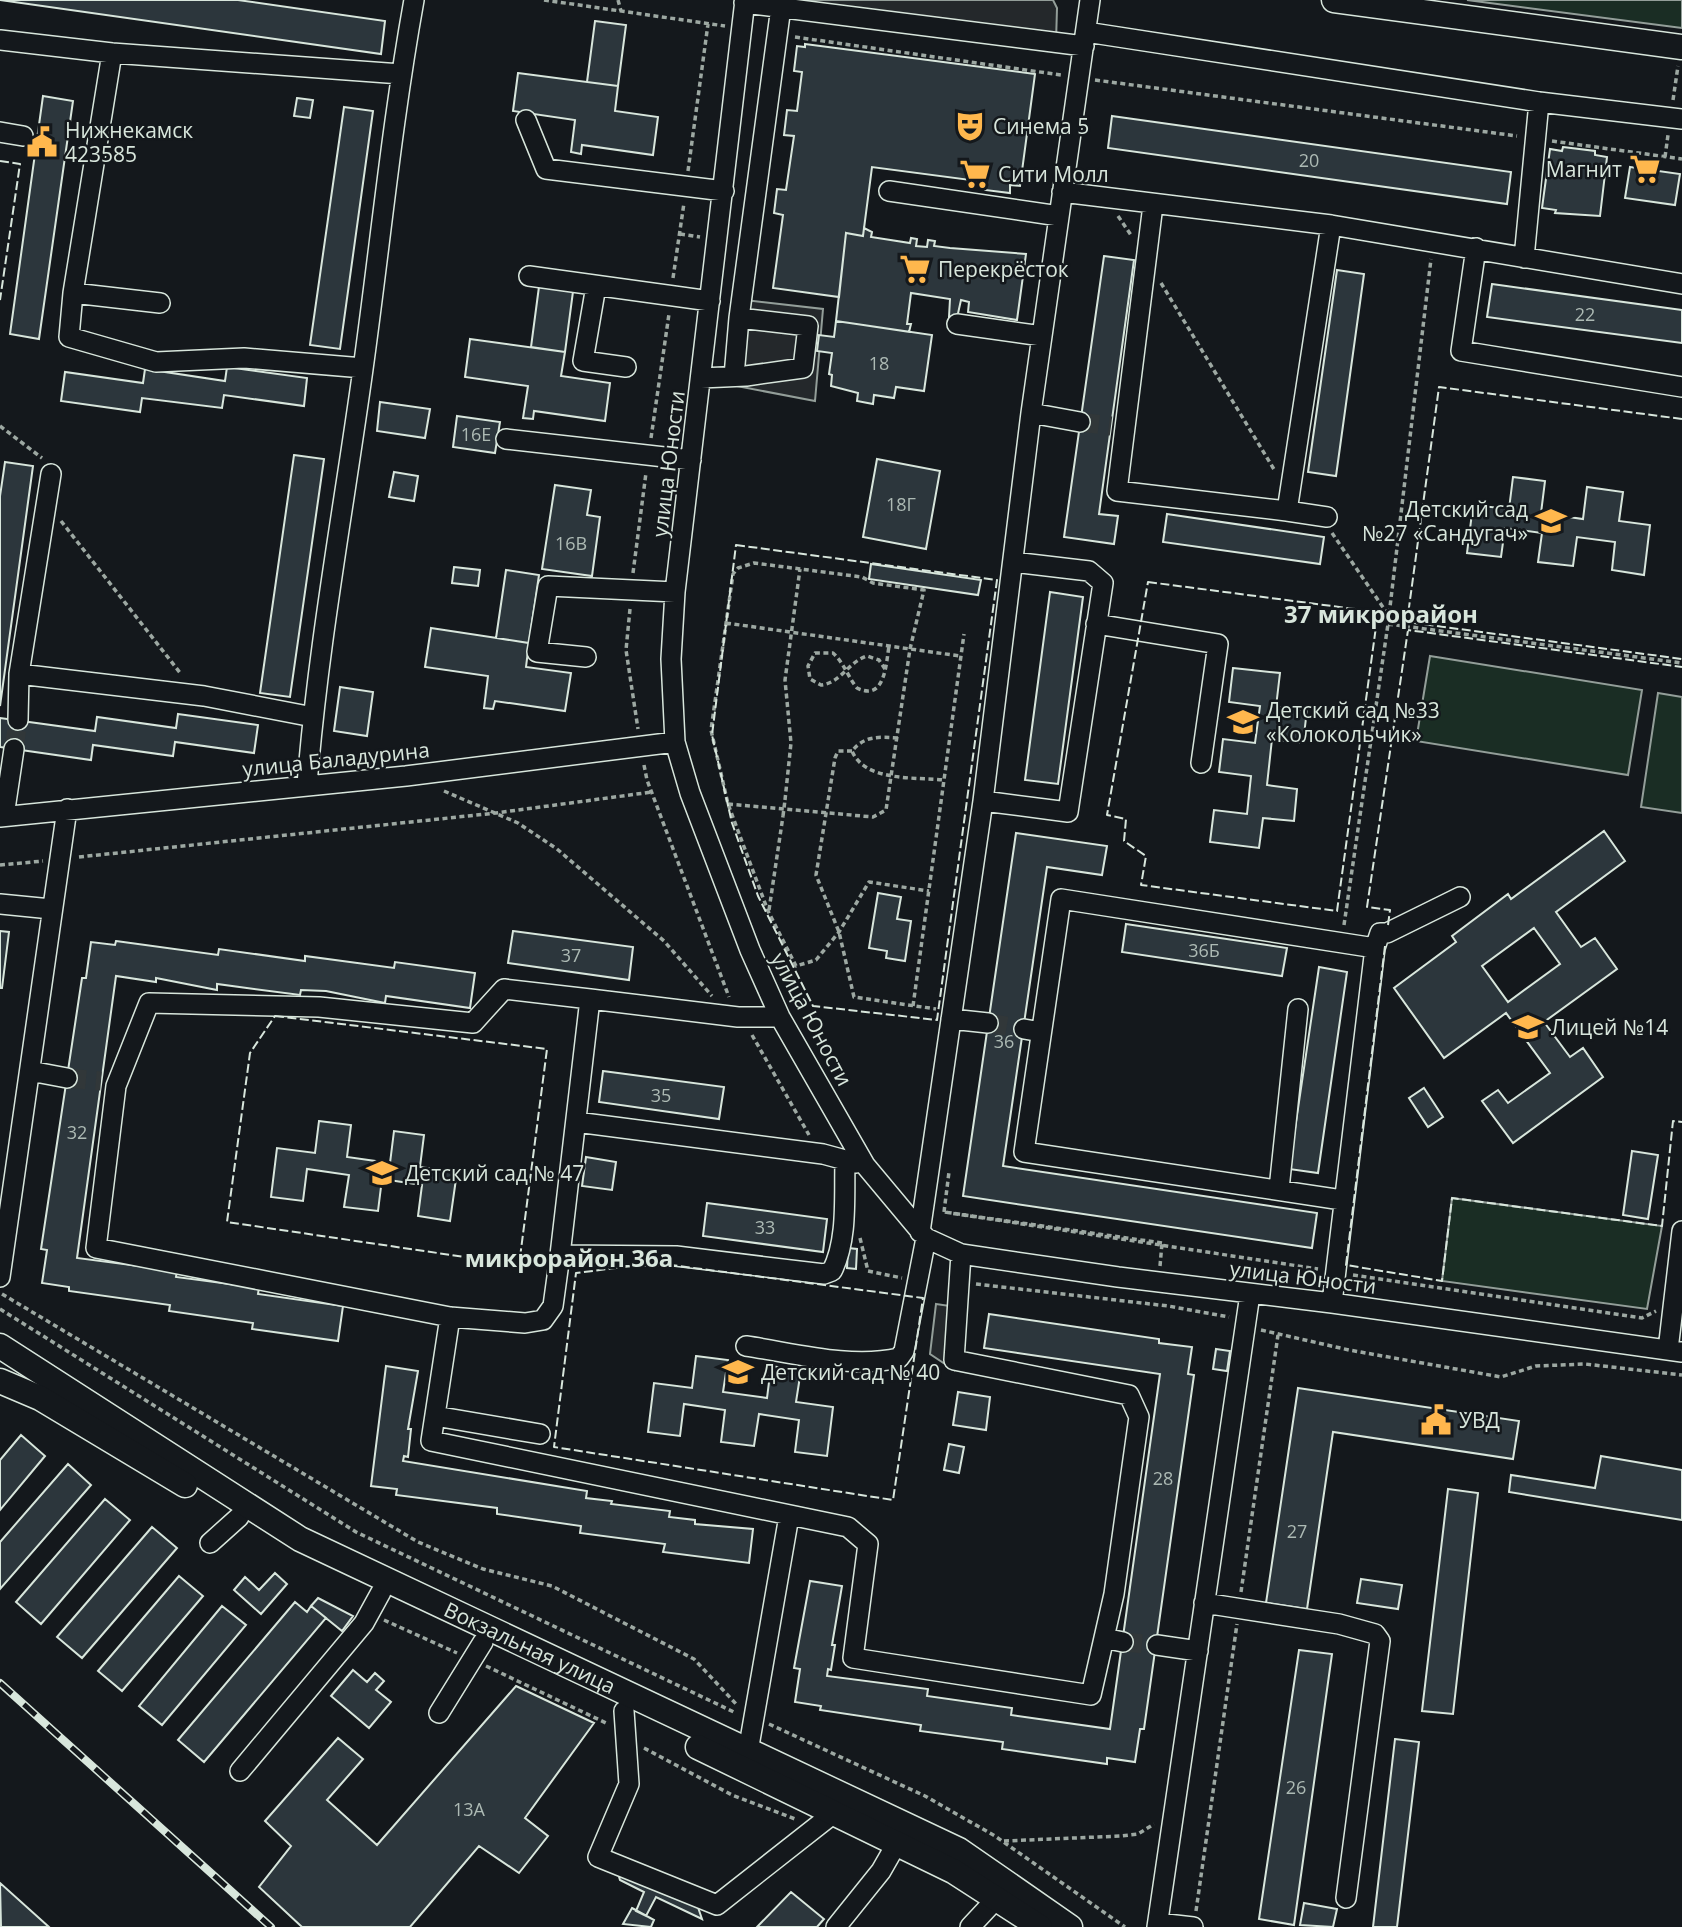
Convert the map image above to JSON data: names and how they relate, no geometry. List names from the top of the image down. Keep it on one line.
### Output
{"streets":{"main road":["Вокзальная улица"],"street":["улица Юности","улица Баладурина"]},"crossings":[["улица Юности","улица Баладурина"]],"districts":["37 микрорайон","микрорайон 36а"],"places":{"theatre":["Синема 5"],"public building":["Нижнекамск 423585","УВД"],"supermarket":["Магнит","Сити Молл","Перекрёсток"],"school or university":["Детский сад №27 «Сандугач»","Детский сад №33 «Колокольчик»","Лицей №14","Детский сад № 47","Детский сад № 40"]},"house_numbers":["20","22","18","16Е","18Г","16В","36Б","37","36","35","32","33","28","27","26","13А"]}
